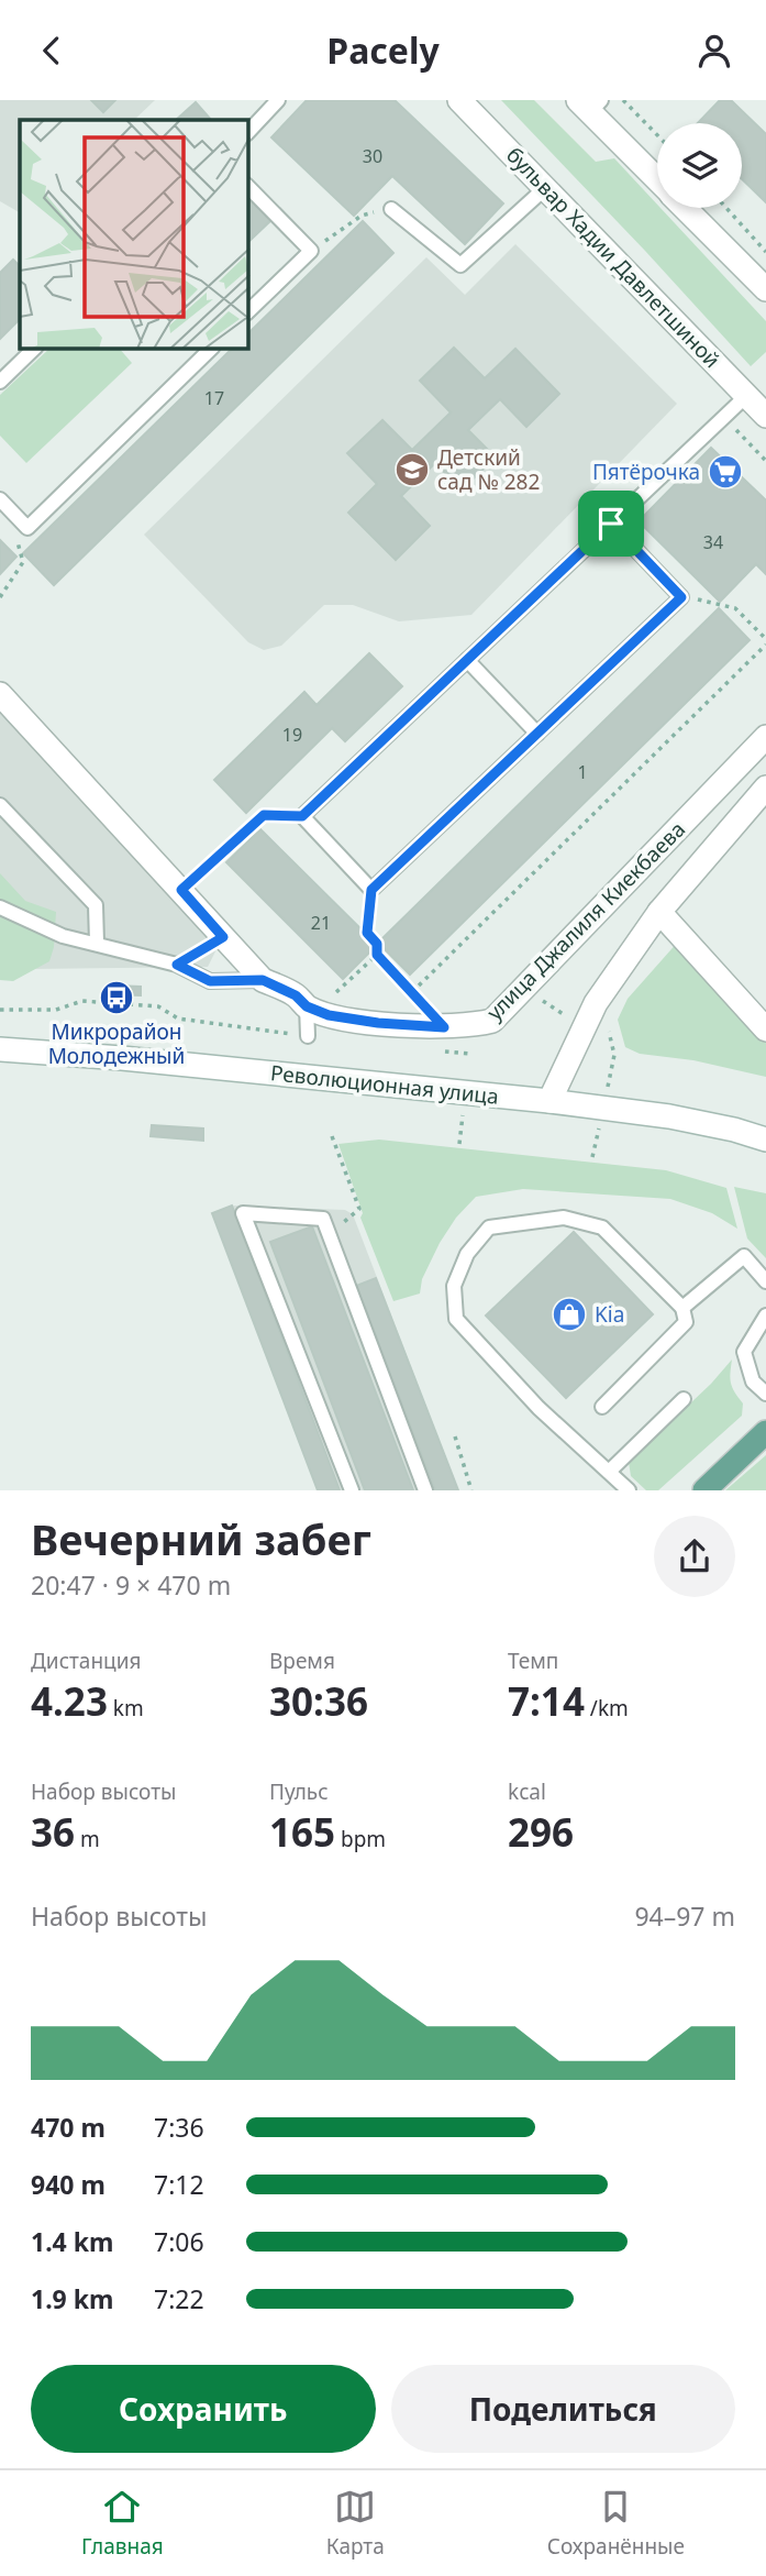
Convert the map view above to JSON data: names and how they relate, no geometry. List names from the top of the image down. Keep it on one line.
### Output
{"streets":{"street":["бульвар Хадии Давлетшиной","улица Джалиля Киекбаева","Революционная улица"]},"places":{"school or university":["Детский сад № 282"],"supermarket":["Пятёрочка"],"bus stop":["Микрорайон Молодежный"],"shop":["Kia"]},"house_numbers":["30","17","34","19","1","21"],"page":{"header":"Pacely","heading":["Вечерний забег","20:47 · 9 × 470 m"],"stats":[["Дистанция","4.23 km"],["Время","30:36"],["Темп","7:14 /km"],["Набор высоты","36 m"],["Пульс","165 bpm"],["kcal","296"]],"chart":["Набор высоты","94–97 m"],"list":[{"name":"470 m","note":"7:36"},{"name":"940 m","note":"7:12"},{"name":"1.4 km","note":"7:06"},{"name":"1.9 km","note":"7:22"}],"buttons":["Сохранить","Поделиться"],"tabs":["Главная","Карта","Сохранённые"]}}
